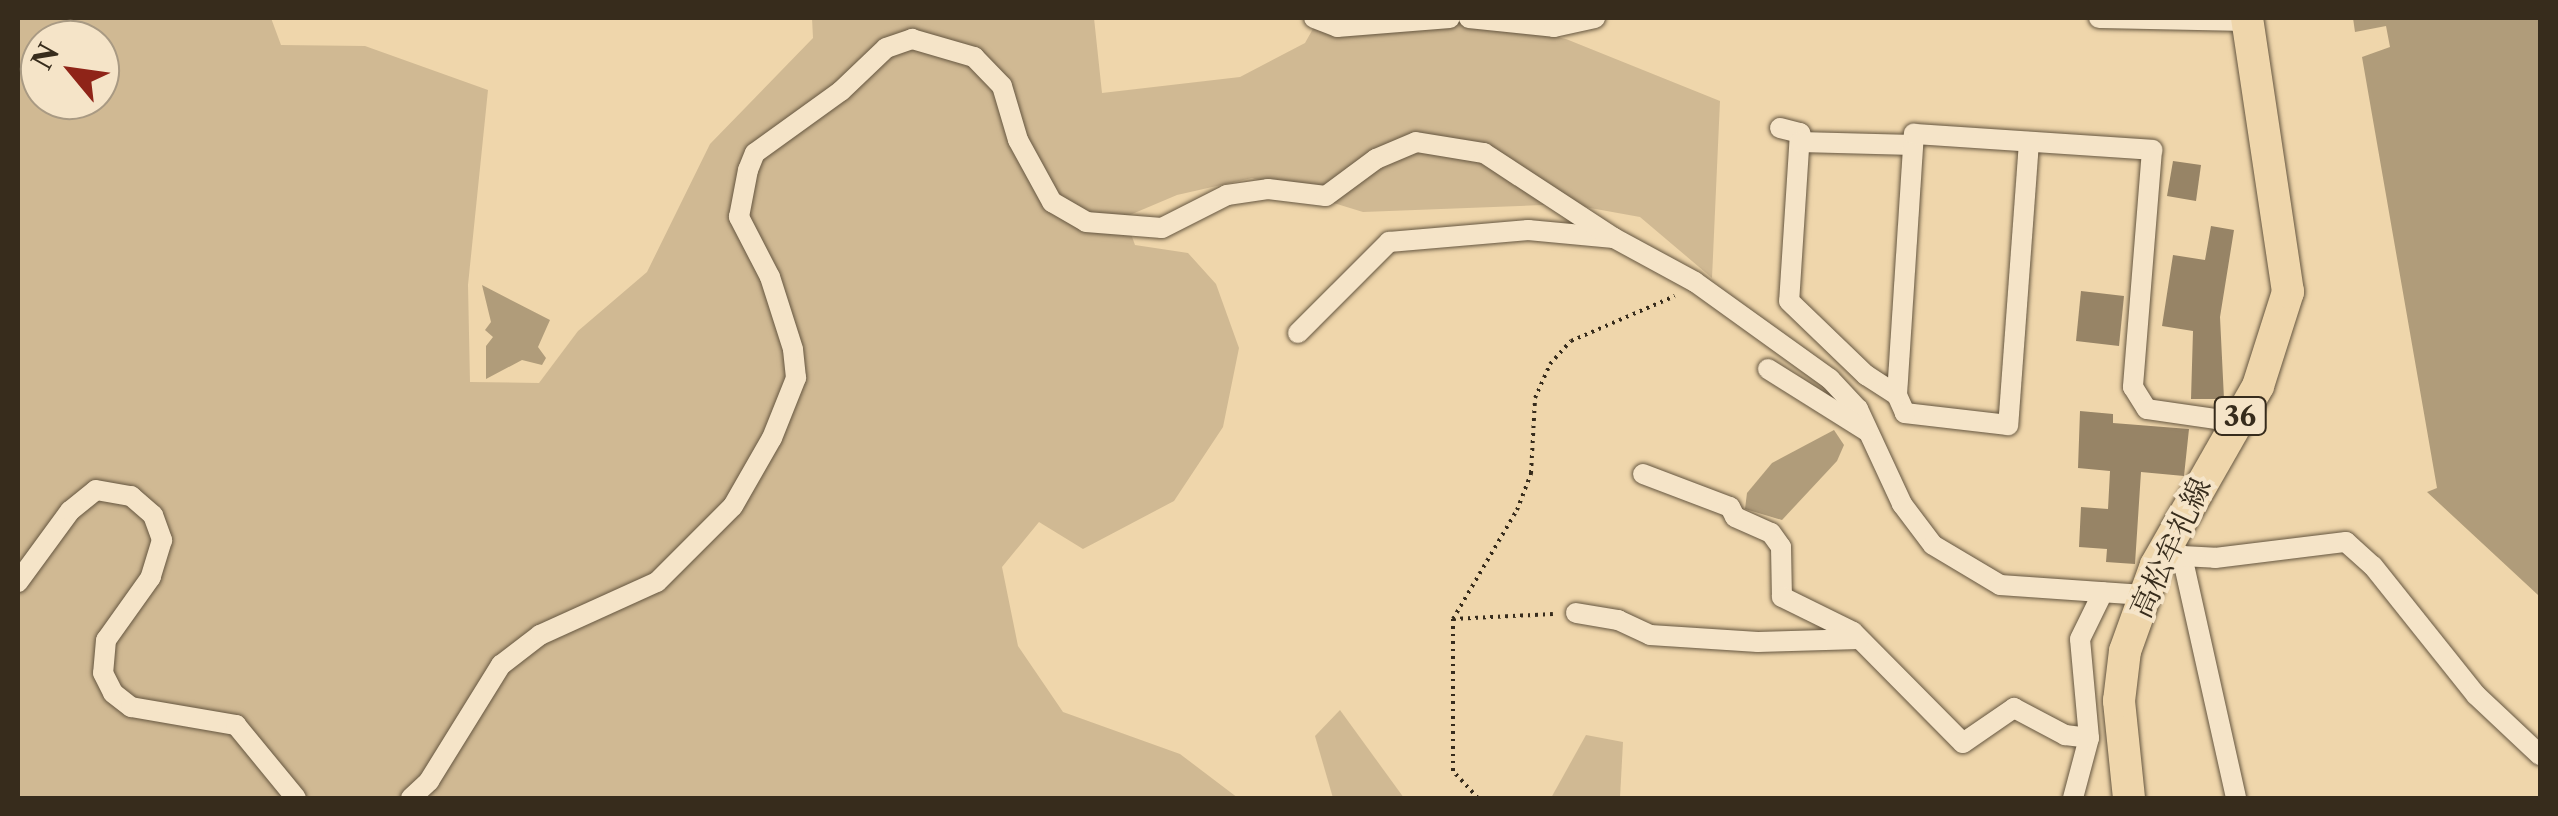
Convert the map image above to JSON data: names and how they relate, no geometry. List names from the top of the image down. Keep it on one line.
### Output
{"streets":{"main road":["36","高松牟礼線"]},"north":"top left"}
